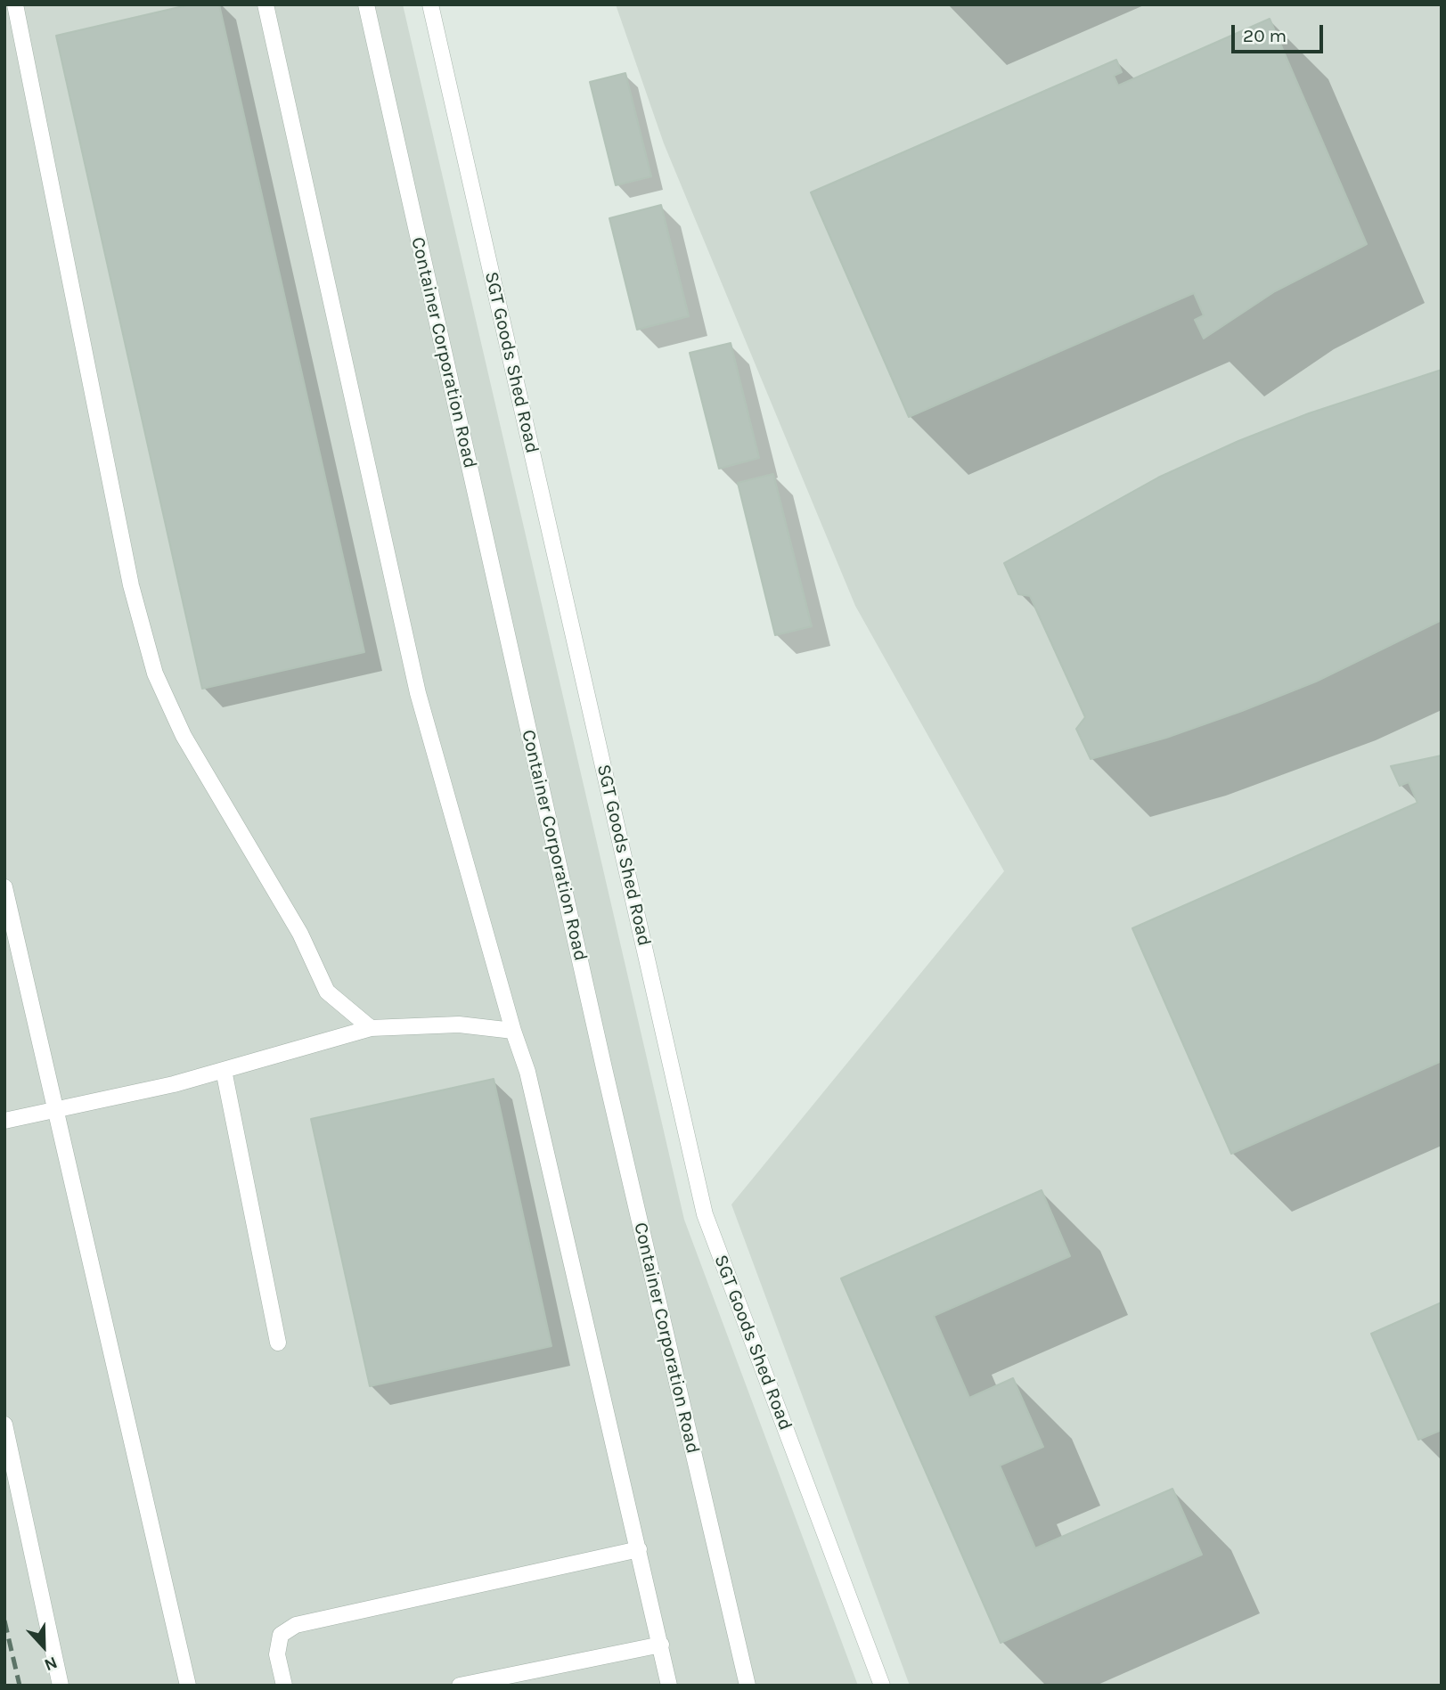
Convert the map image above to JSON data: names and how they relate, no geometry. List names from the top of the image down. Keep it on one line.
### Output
{"streets":{"lane":["Container Corporation Road","SGT Goods Shed Road"]},"scale_bar":"20 m","north":"bottom"}
